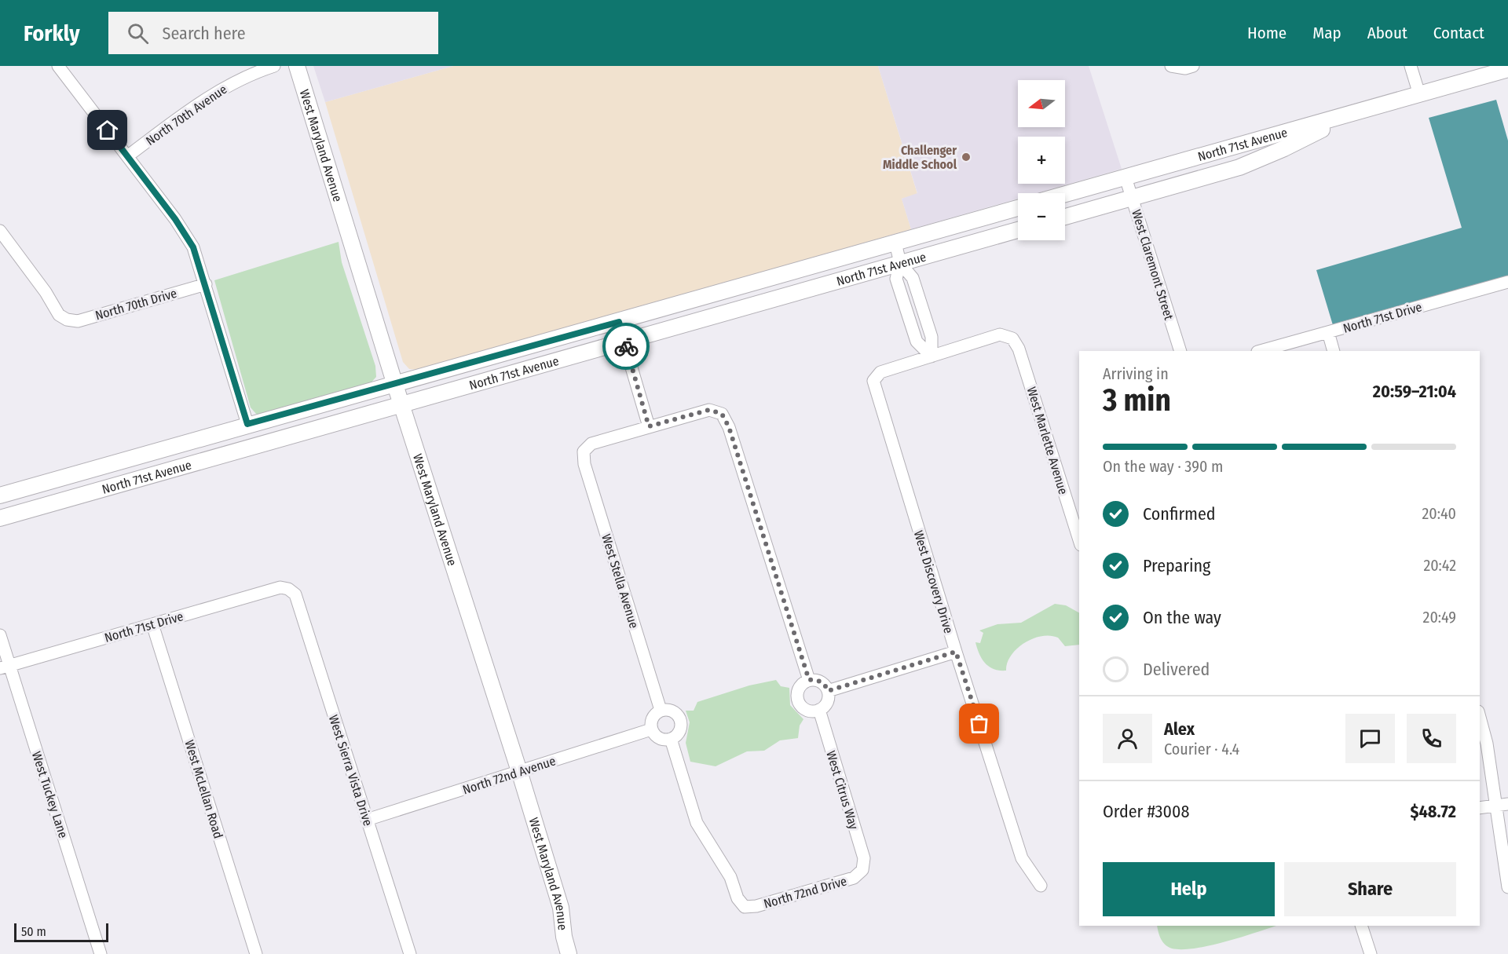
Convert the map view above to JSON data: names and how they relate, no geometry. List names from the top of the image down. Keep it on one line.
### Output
{"streets":{"street":["North 70th Avenue","North 71st Avenue","West Maryland Avenue","West Claremont Street","North 70th Drive","North 71st Drive","West Marlette Avenue","West Stella Avenue","West Discovery Drive","West Sierra Vista Drive","North 72nd Avenue","West McLellan Road","West Citrus Way","West Tuckey Lane","North 72nd Drive"]},"crossings":[["North 71st Avenue","West Maryland Avenue"],["North 71st Avenue","West Claremont Street"],["West Maryland Avenue","North 72nd Avenue"],["North 71st Drive","West Sierra Vista Drive"],["North 71st Drive","West McLellan Road"],["North 71st Drive","West Tuckey Lane"],["West Marlette Avenue","West Discovery Drive"],["West Stella Avenue","North 72nd Avenue"],["West Stella Avenue","North 72nd Drive"],["West Sierra Vista Drive","North 72nd Avenue"],["North 72nd Avenue","North 72nd Drive"],["West Citrus Way","North 72nd Drive"]],"places":["Challenger Middle School"],"scale_bar":"50 m","north":"left","page":{"header":"Forkly","search":"Search here","nav":["Home","Map","About","Contact"],"map_buttons":["+","−"],"heading":["3 min","Arriving in","20:59–21:04"],"panel":["Alex","Courier · 4.4","Order #3008","$48.72"],"bar":"On the way · 390 m","list":[["Confirmed","20:40"],["Preparing","20:42"],["On the way","20:49"],"Delivered"],"buttons":["Help","Share"],"scale":"50 m"}}
